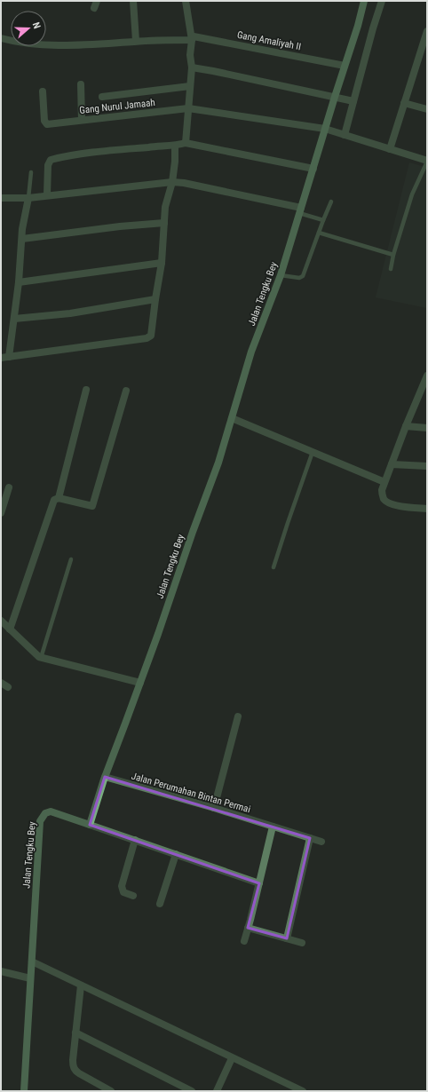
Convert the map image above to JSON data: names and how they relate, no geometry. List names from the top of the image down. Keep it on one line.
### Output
{"streets":{"main road":["Jalan Tengku Bey"],"street":["Gang Amaliyah II","Gang Nurul Jamaah","Jalan Perumahan Bintan Permai"]},"crossings":[["Gang Amaliyah II","Jalan Tengku Bey"],["Gang Nurul Jamaah","Jalan Tengku Bey"],["Jalan Tengku Bey","Jalan Perumahan Bintan Permai"]],"north":"right"}
